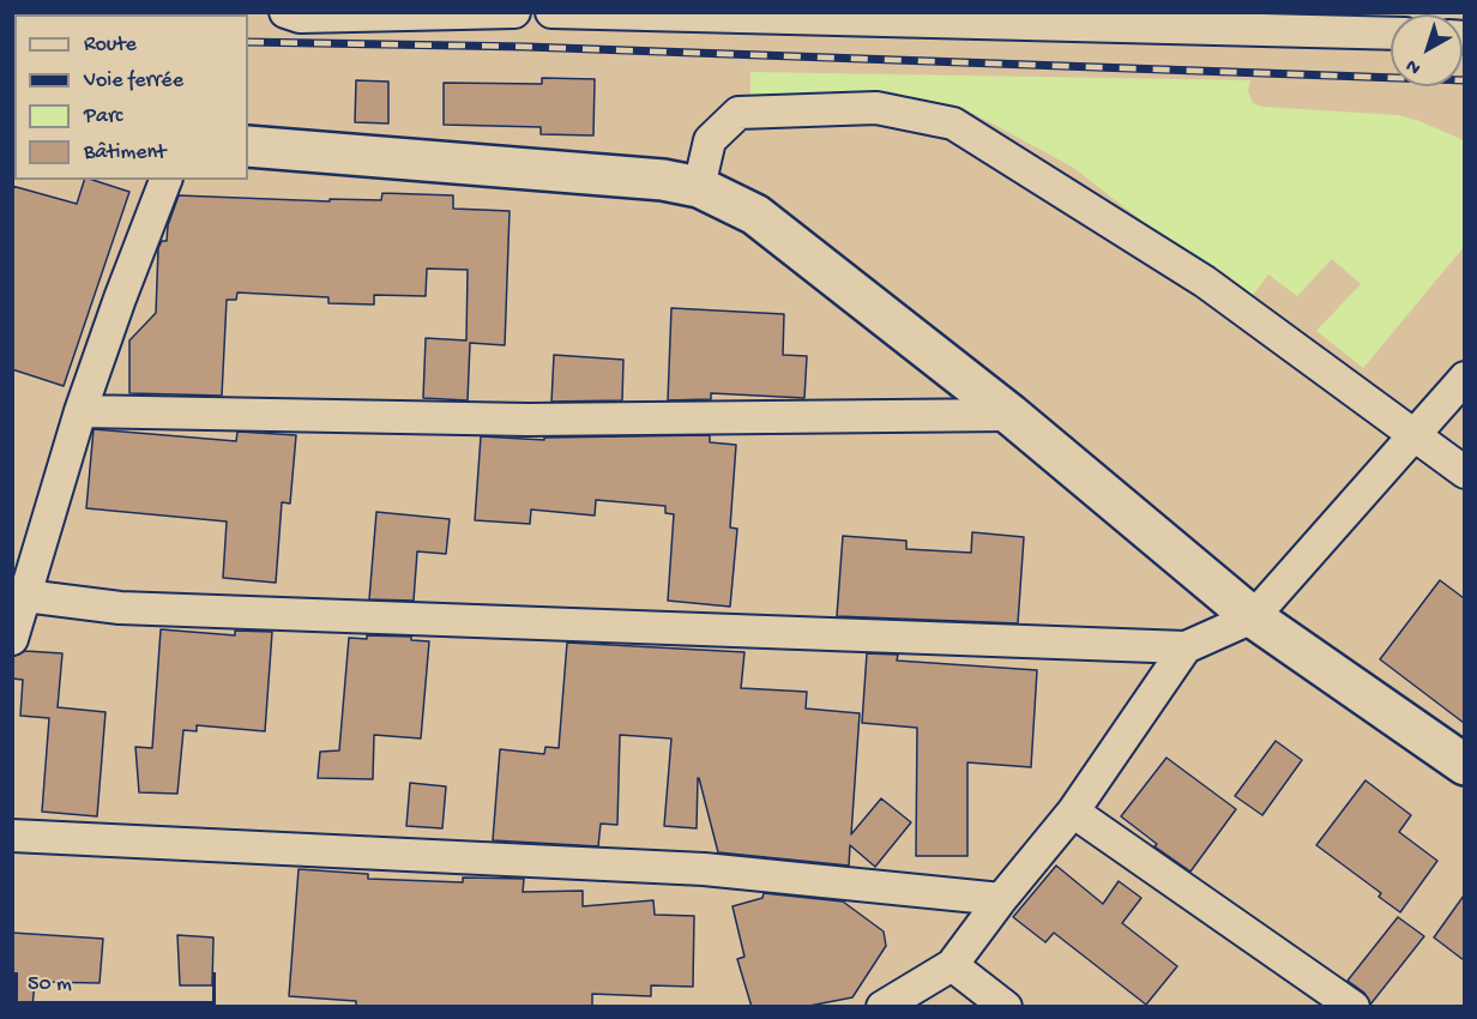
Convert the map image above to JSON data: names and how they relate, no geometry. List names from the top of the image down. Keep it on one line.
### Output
{"legend":["Route","Voie ferrée","Parc","Bâtiment"],"scale_bar":"50 m","north":"bottom left"}
